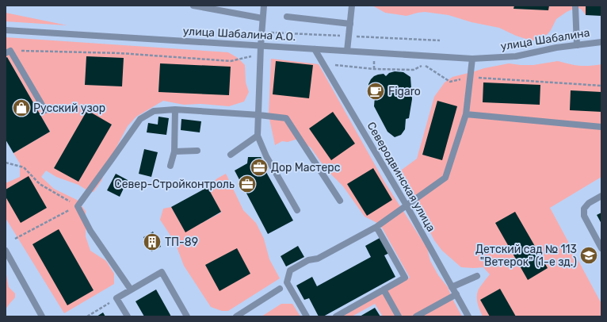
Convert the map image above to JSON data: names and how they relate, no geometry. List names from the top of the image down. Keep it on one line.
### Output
{"streets":{"street":["улица Шабалина А.О.","улица Шабалина","Северодвинская улица"]},"crossings":[["улица Шабалина А.О.","улица Шабалина"],["улица Шабалина А.О.","Северодвинская улица"]],"places":{"cafe":["Figaro"],"shop":["Русский узор"],"office":["Дор Мастерс","Север-Стройконтроль"],"building":["ТП-89"],"school or university":["Детский сад № 113 \"Ветерок\" (1-е зд.)"]}}
